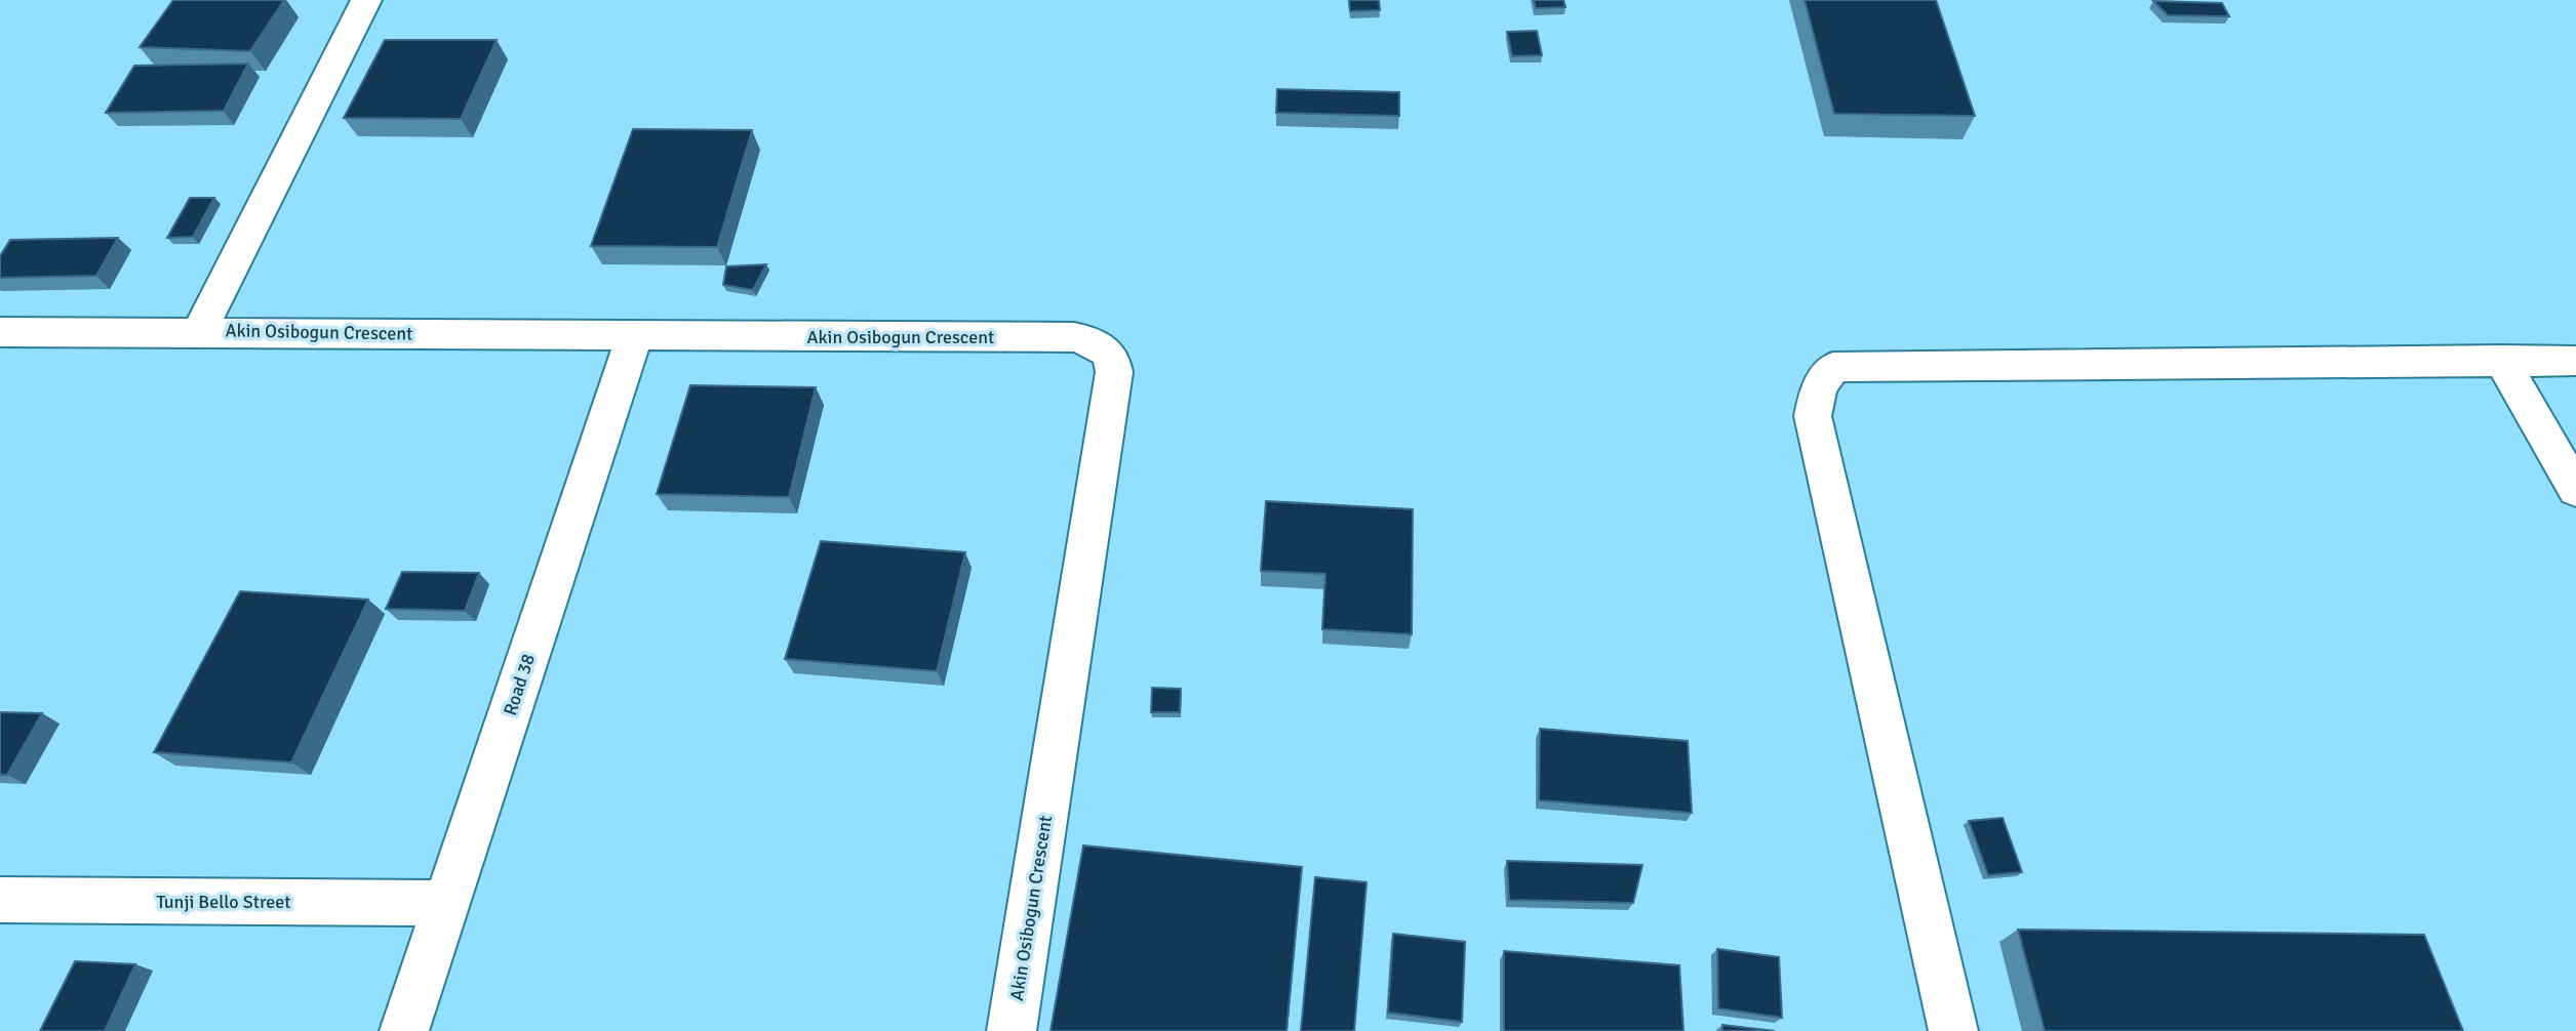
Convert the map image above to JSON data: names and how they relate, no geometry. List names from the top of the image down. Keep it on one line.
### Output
{"streets":{"street":["Akin Osibogun Crescent","Road 38","Tunji Bello Street"]},"crossings":[["Akin Osibogun Crescent","Road 38"],["Road 38","Tunji Bello Street"]]}
